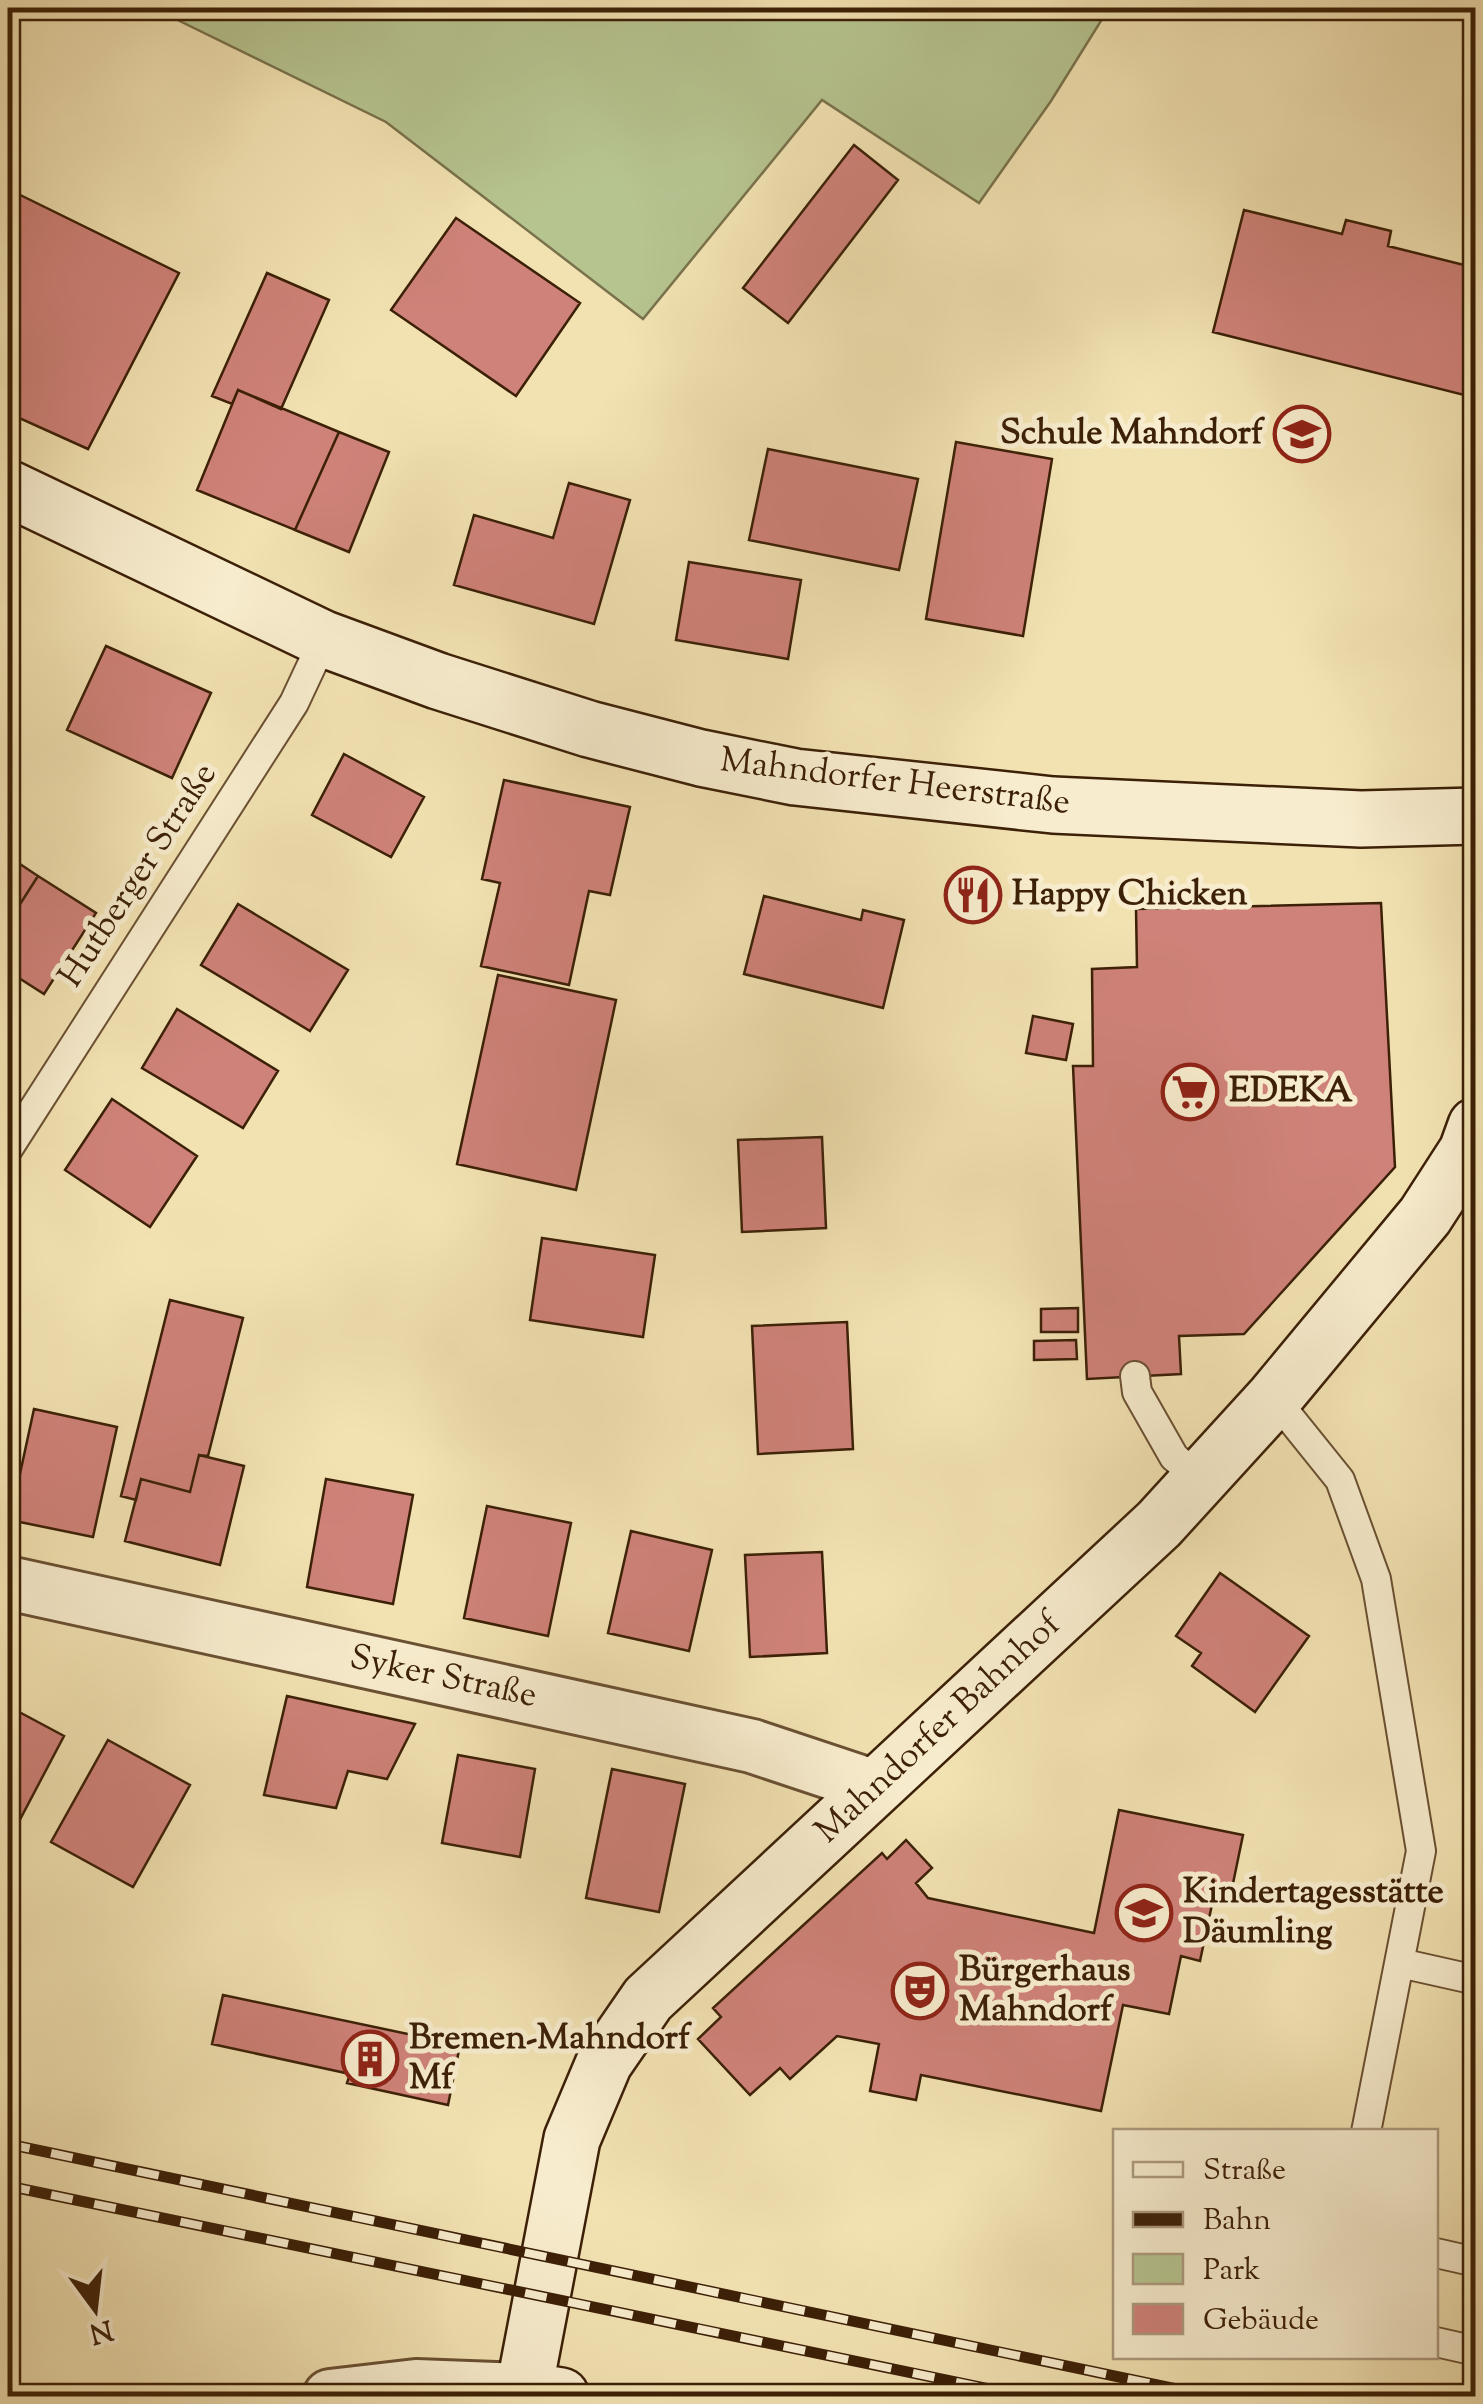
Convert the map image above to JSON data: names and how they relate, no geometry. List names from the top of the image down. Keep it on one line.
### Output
{"streets":{"street":["Mahndorfer Heerstraße","Syker Straße","Mahndorfer Bahnhof"],"lane":["Hutberger Straße"]},"crossings":[["Mahndorfer Heerstraße","Hutberger Straße"],["Syker Straße","Mahndorfer Bahnhof"]],"places":{"school or university":["Schule Mahndorf","Kindertagesstätte Däumling"],"restaurant":["Happy Chicken"],"supermarket":["EDEKA"],"theatre":["Bürgerhaus Mahndorf"],"building":["Bremen-Mahndorf Mf"]},"legend":["Straße","Bahn","Park","Gebäude"],"north":"bottom"}
